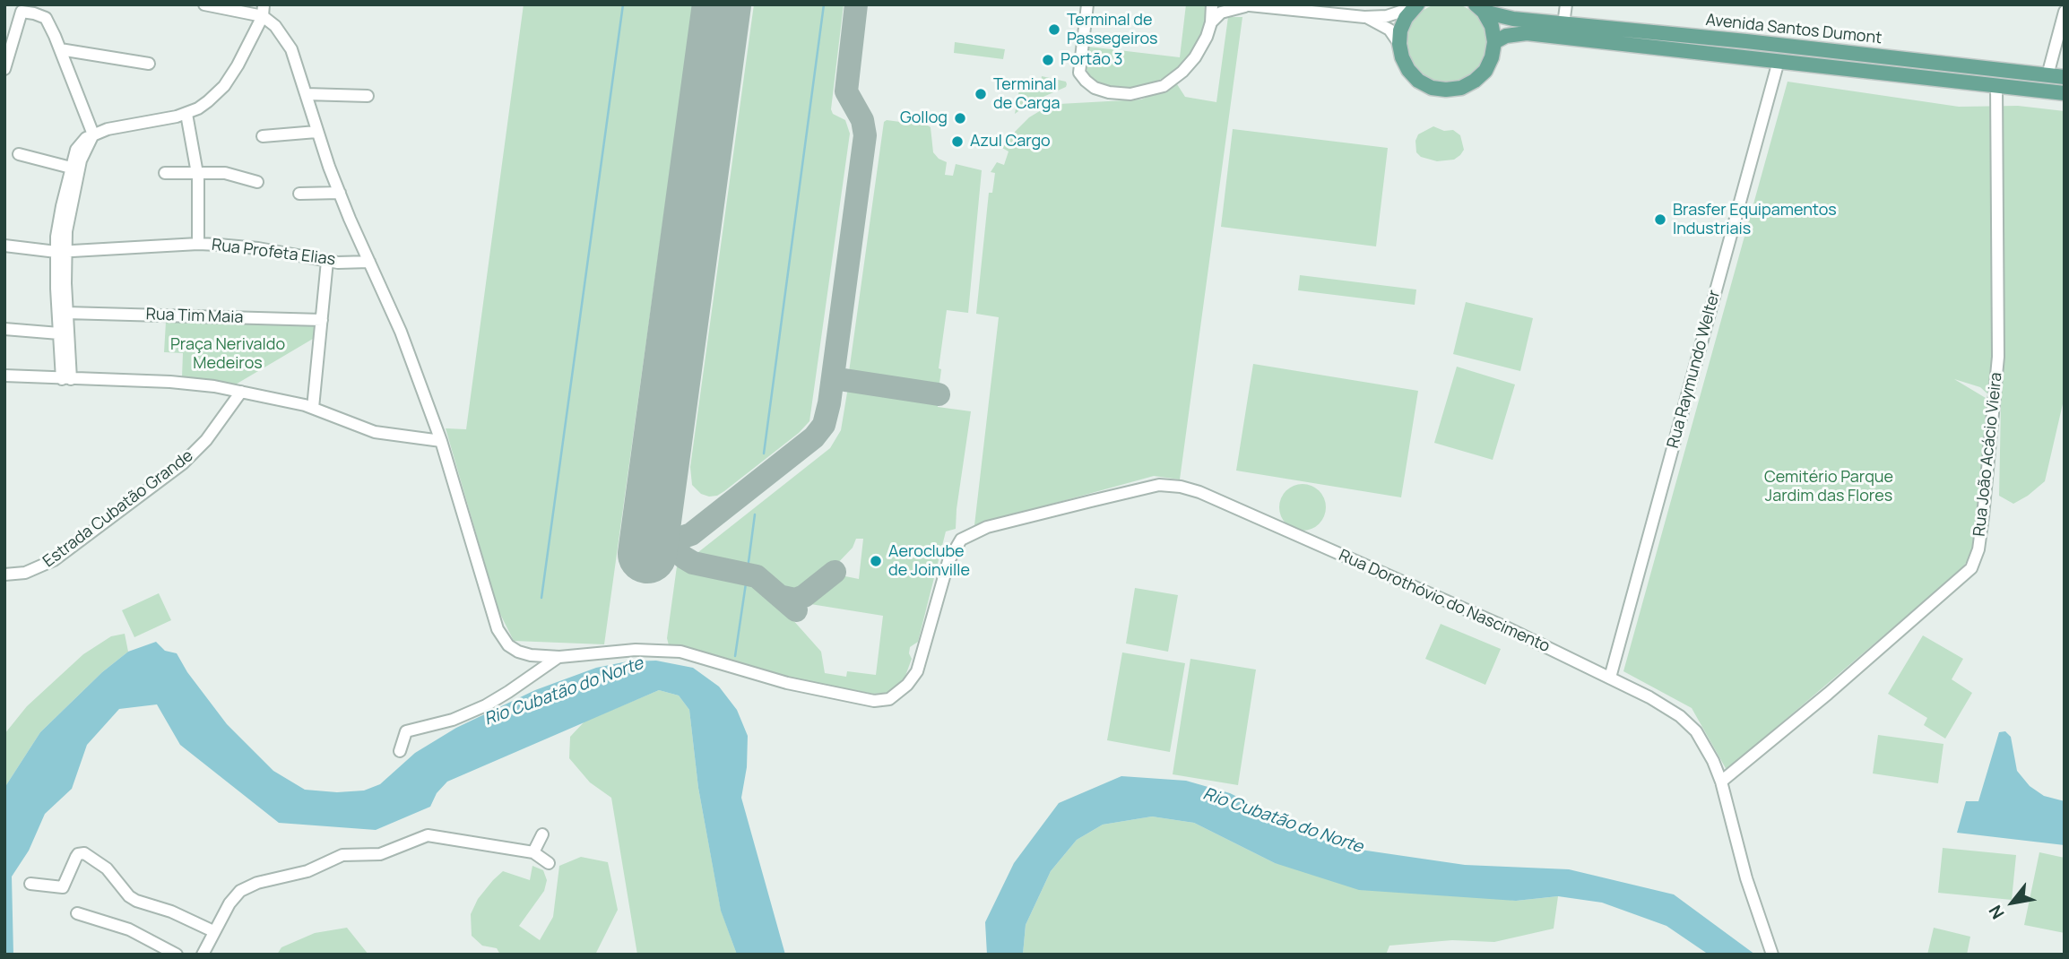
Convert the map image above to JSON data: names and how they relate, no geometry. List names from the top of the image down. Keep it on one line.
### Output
{"streets":{"main road":["Avenida Santos Dumont"],"street":["Rua Profeta Elias","Rua Tim Maia","Rua Raymundo Welter","Rua João Acácio Vieira","Estrada Cubatão Grande","Rua Dorothóvio do Nascimento"]},"crossings":[["Avenida Santos Dumont","Rua Raymundo Welter"],["Avenida Santos Dumont","Rua João Acácio Vieira"],["Rua Raymundo Welter","Rua Dorothóvio do Nascimento"],["Rua João Acácio Vieira","Rua Dorothóvio do Nascimento"]],"water":["Rio Cubatão do Norte"],"parks":["Praça Nerivaldo Medeiros","Cemitério Parque Jardim das Flores"],"places":["Terminal de Passegeiros","Portão 3","Terminal de Carga","Gollog","Azul Cargo","Brasfer Equipamentos Industriais","Aeroclube de Joinville"],"north":"bottom left"}
